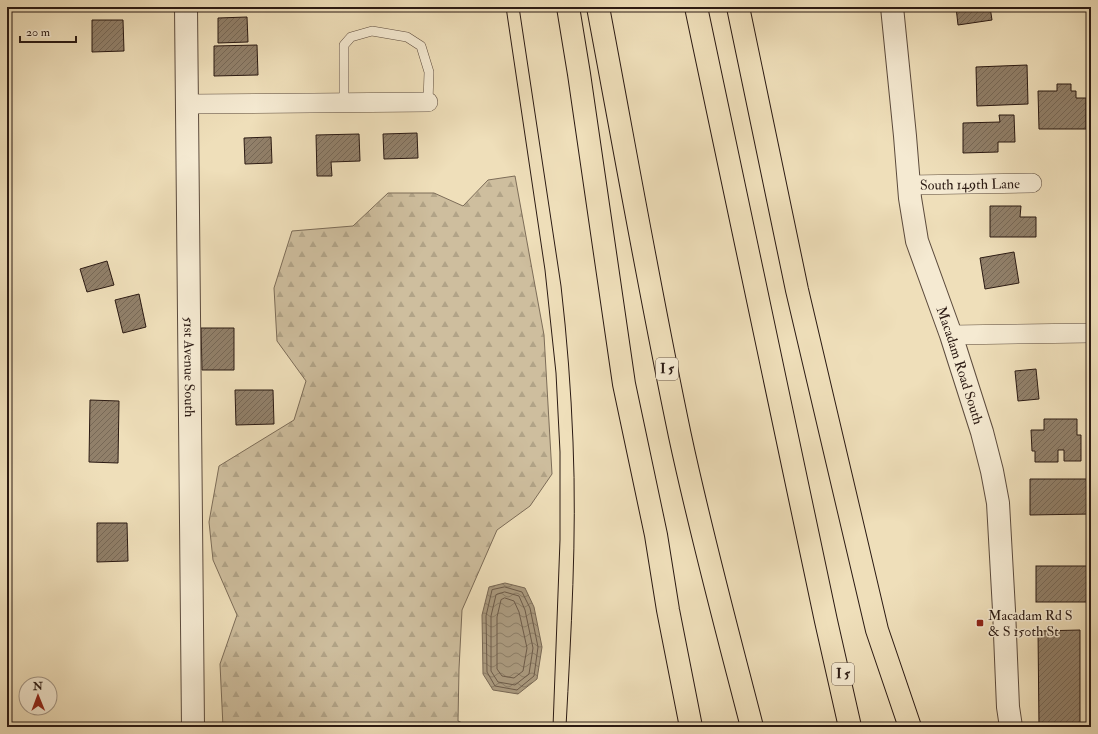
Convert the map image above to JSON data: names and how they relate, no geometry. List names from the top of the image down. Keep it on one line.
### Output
{"streets":{"highway":["I 5"],"street":["South 149th Lane","Macadam Road South","51st Avenue South"]},"crossings":[["South 149th Lane","Macadam Road South"]],"places":{"transit":["Macadam Rd S & S 150th St"]},"scale_bar":"20 m","north":"top"}
